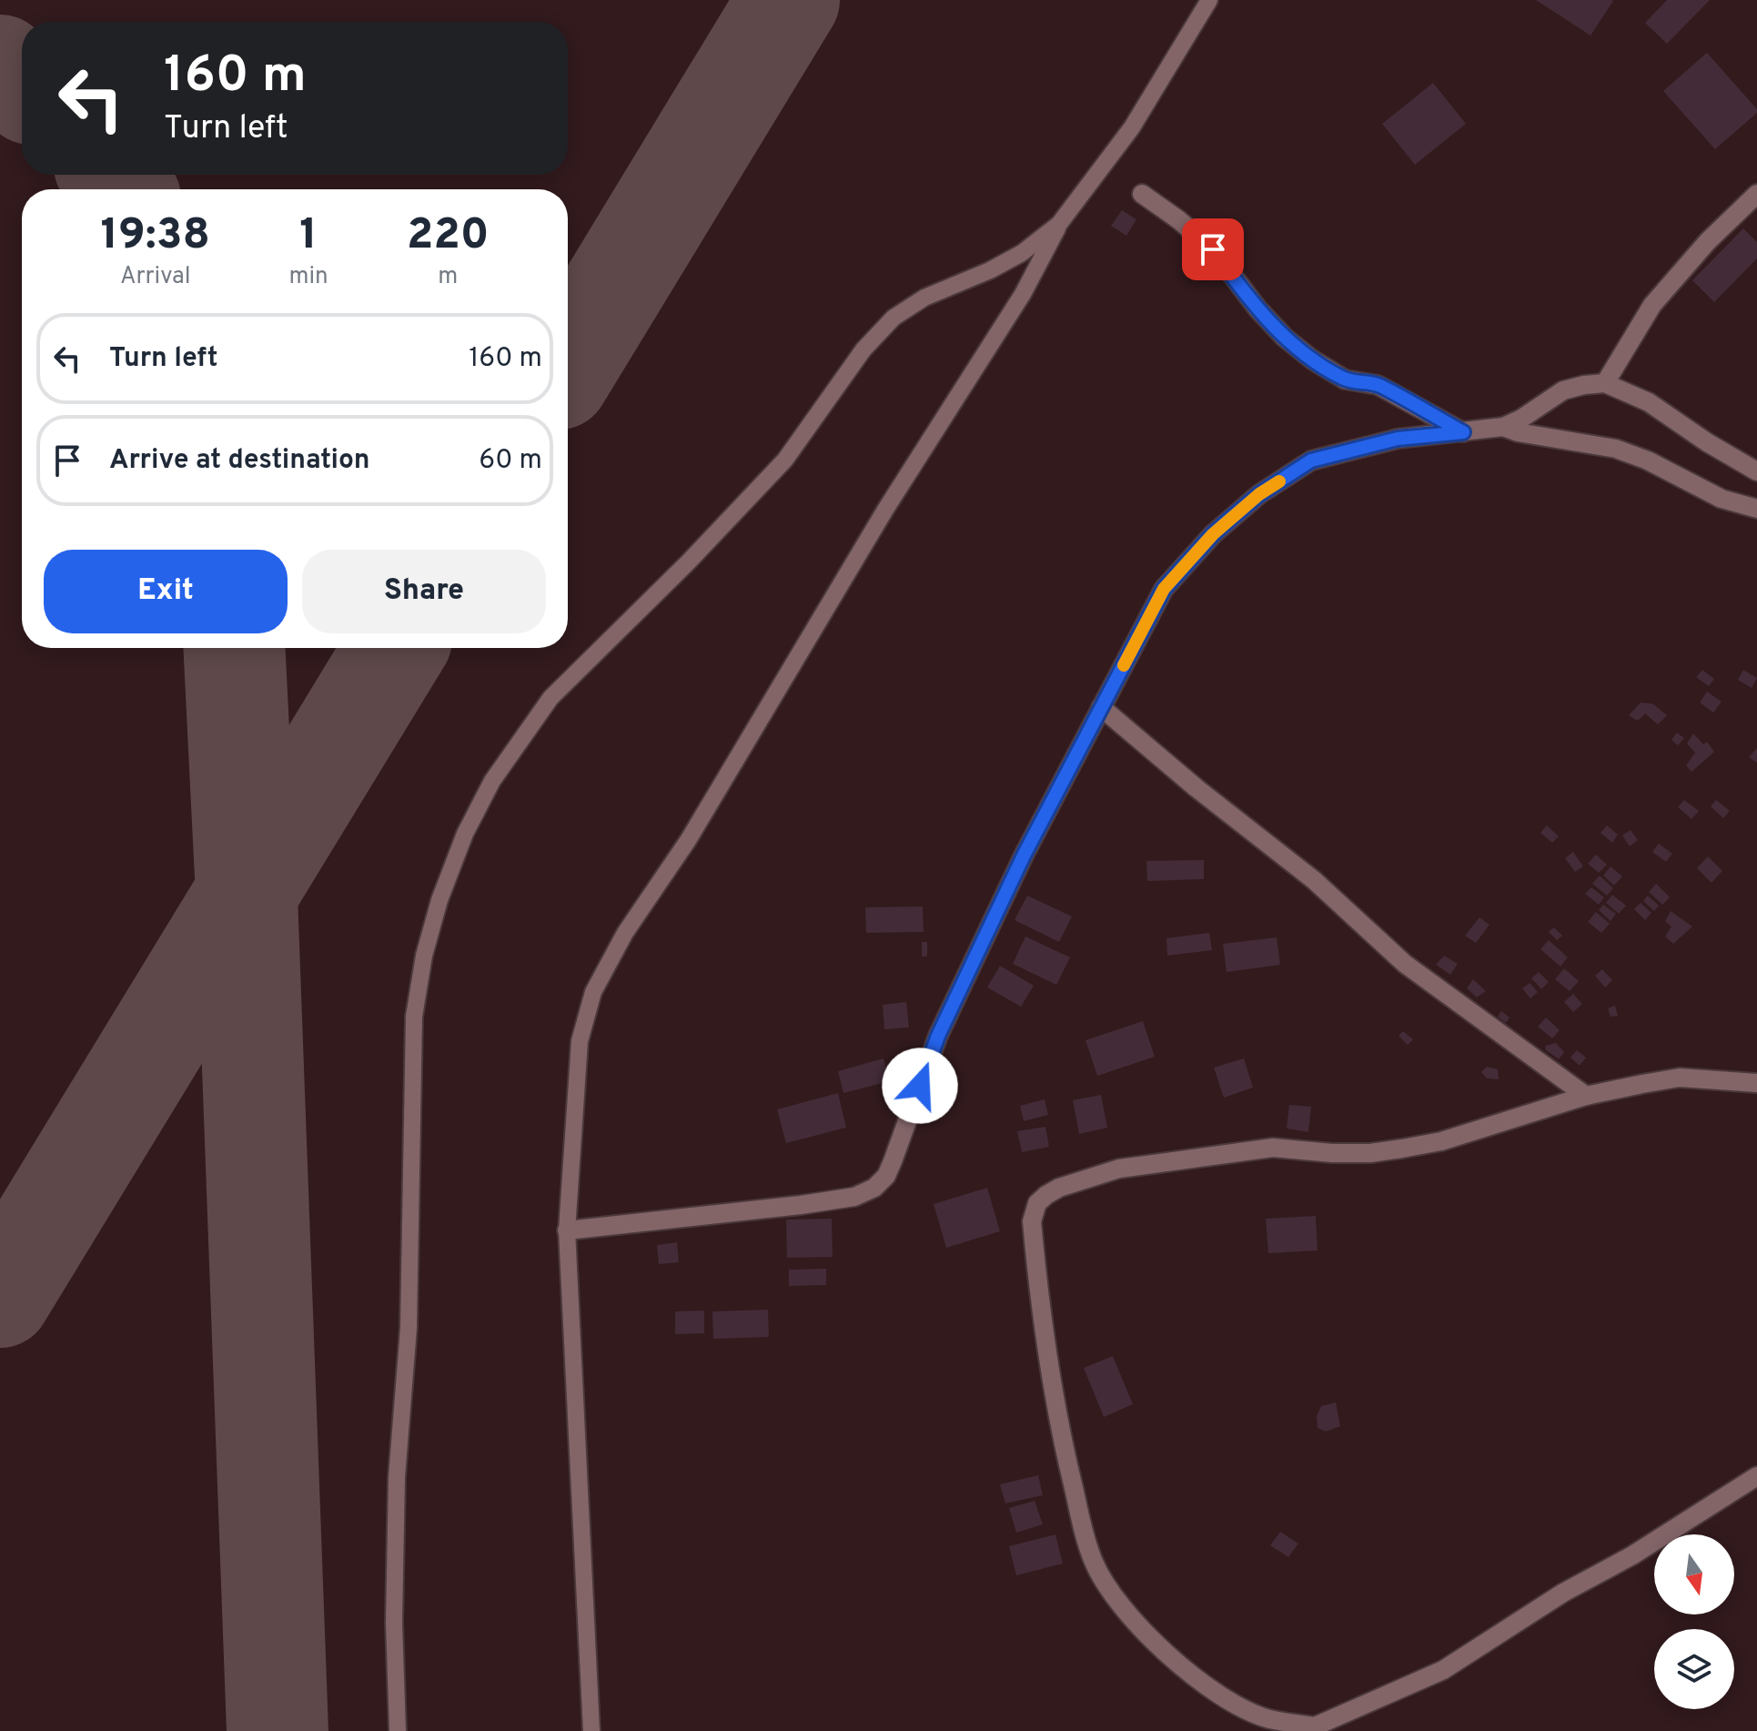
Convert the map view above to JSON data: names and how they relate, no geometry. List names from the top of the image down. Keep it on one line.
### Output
{"north":"bottom","page":{"turn":["160 m","Turn left"],"eta":["19:38","Arrival","1","min","220","m"],"list":[{"name":"Turn left","value":"160 m"},{"name":"Arrive at destination","value":"60 m"}],"buttons":["Exit","Share"]}}
